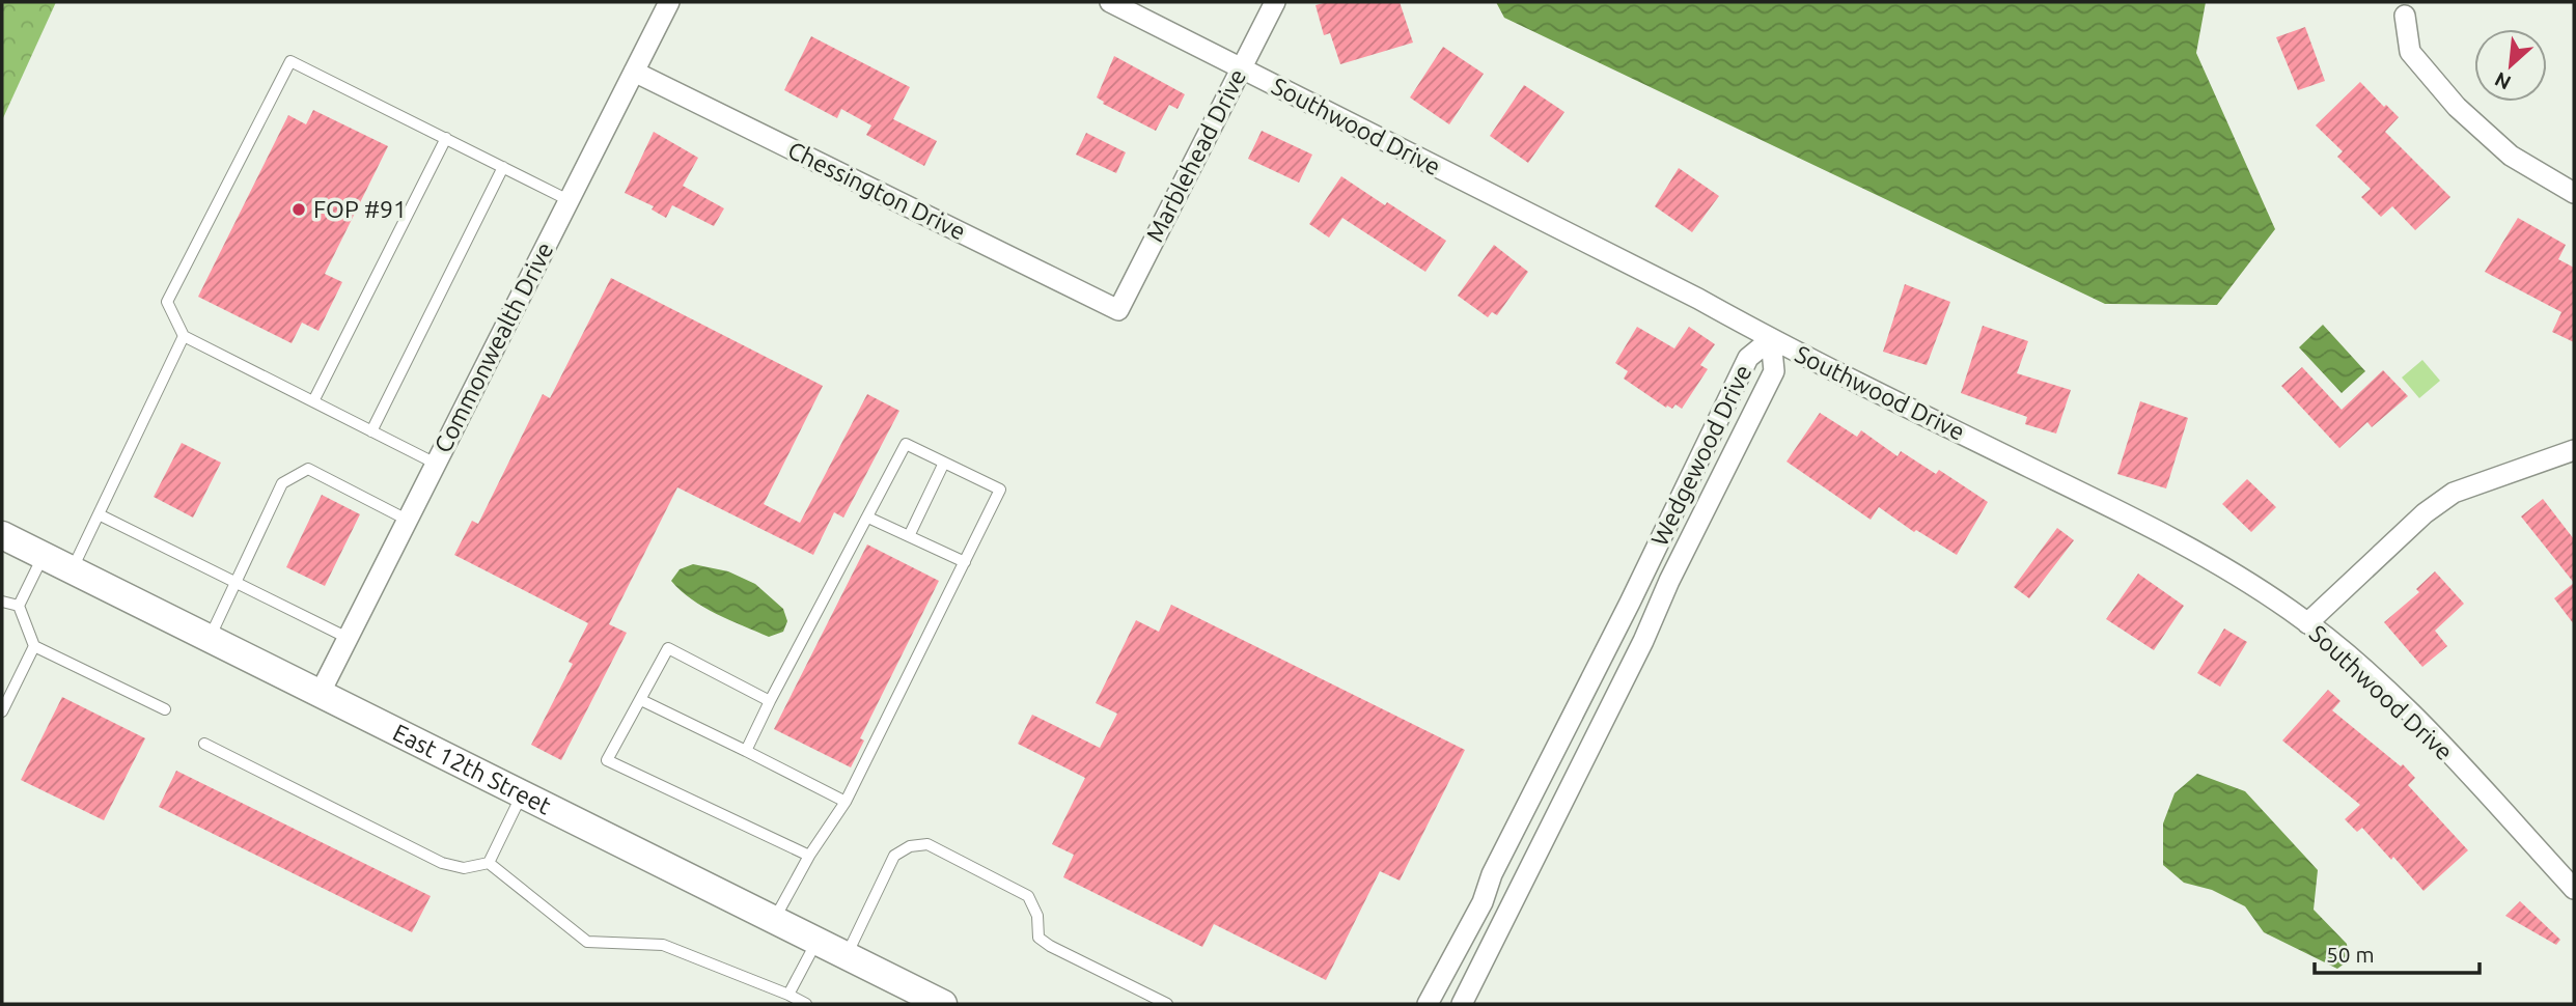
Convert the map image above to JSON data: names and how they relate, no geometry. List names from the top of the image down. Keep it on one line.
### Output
{"streets":{"street":["Southwood Drive","Marblehead Drive","Chessington Drive","Commonwealth Drive","Wedgewood Drive","East 12th Street"]},"crossings":[["Southwood Drive","Marblehead Drive"],["Southwood Drive","Wedgewood Drive"],["Marblehead Drive","Chessington Drive"],["Chessington Drive","Commonwealth Drive"],["Commonwealth Drive","East 12th Street"]],"places":["FOP #91"],"scale_bar":"50 m","north":"bottom left"}
